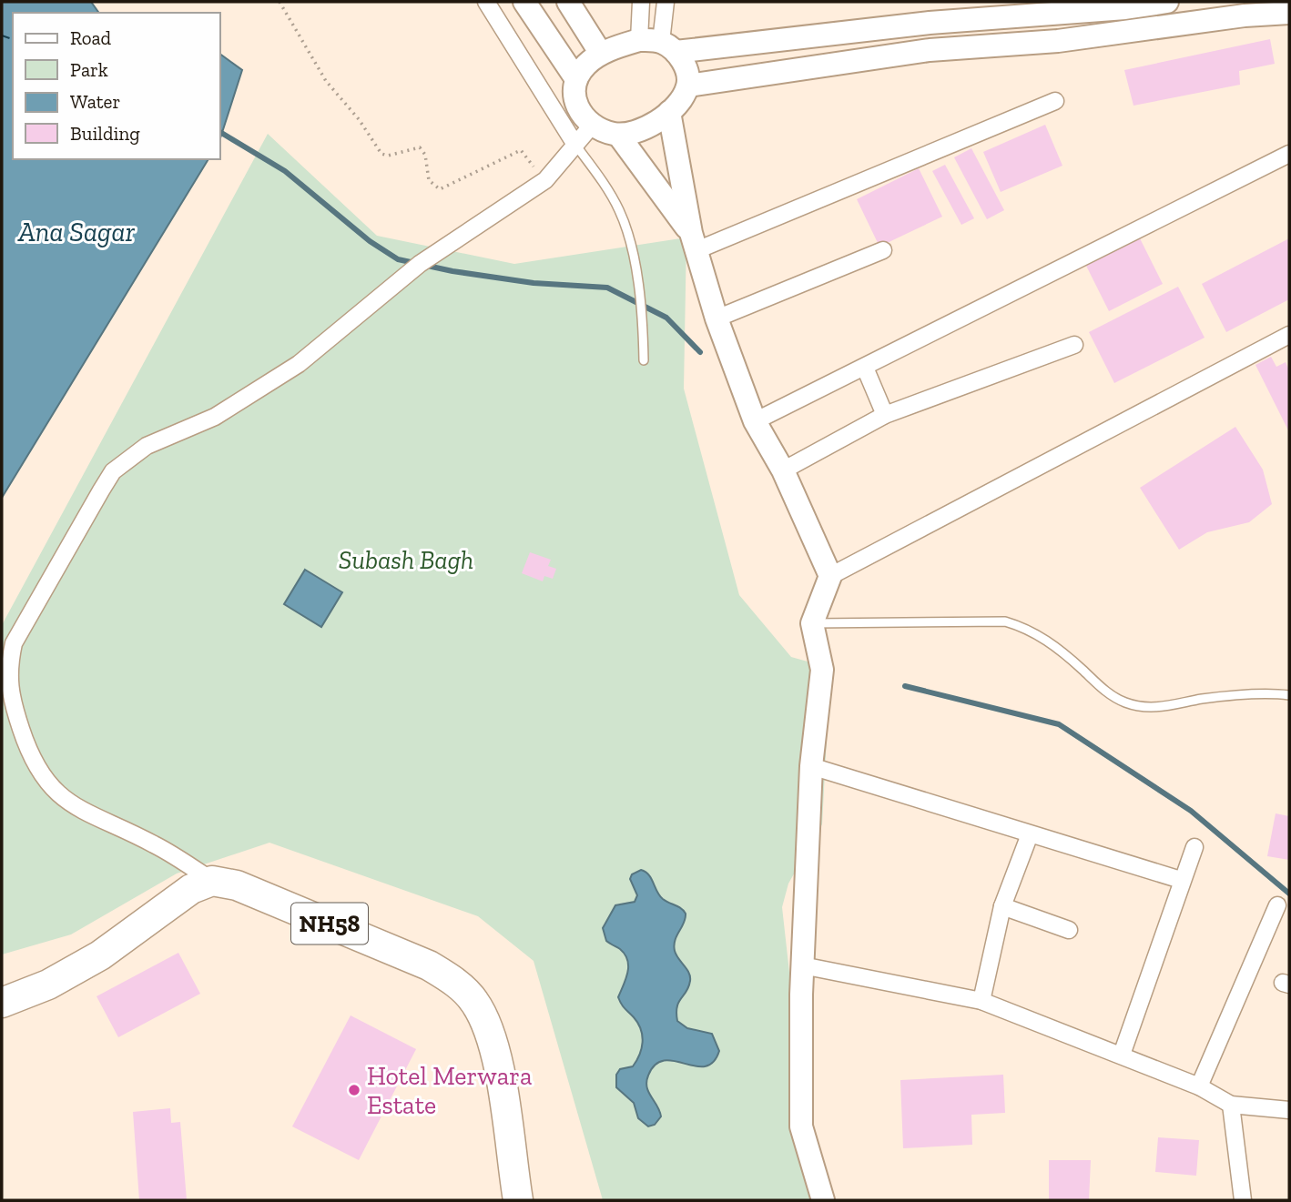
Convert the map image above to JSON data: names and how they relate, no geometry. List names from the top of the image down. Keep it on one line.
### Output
{"streets":{"highway":["NH58"]},"water":["Ana Sagar"],"parks":["Subash Bagh"],"places":["Hotel Merwara Estate"],"legend":["Road","Park","Water","Building"]}
